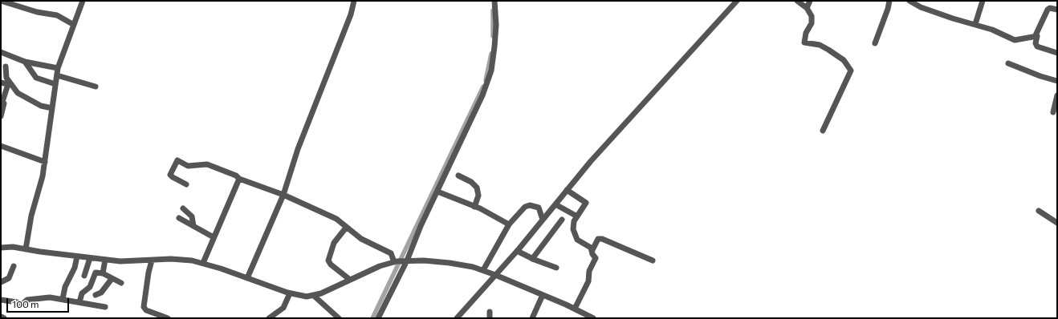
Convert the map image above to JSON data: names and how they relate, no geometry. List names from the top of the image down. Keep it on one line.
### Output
{"scale_bar":"100 m"}
